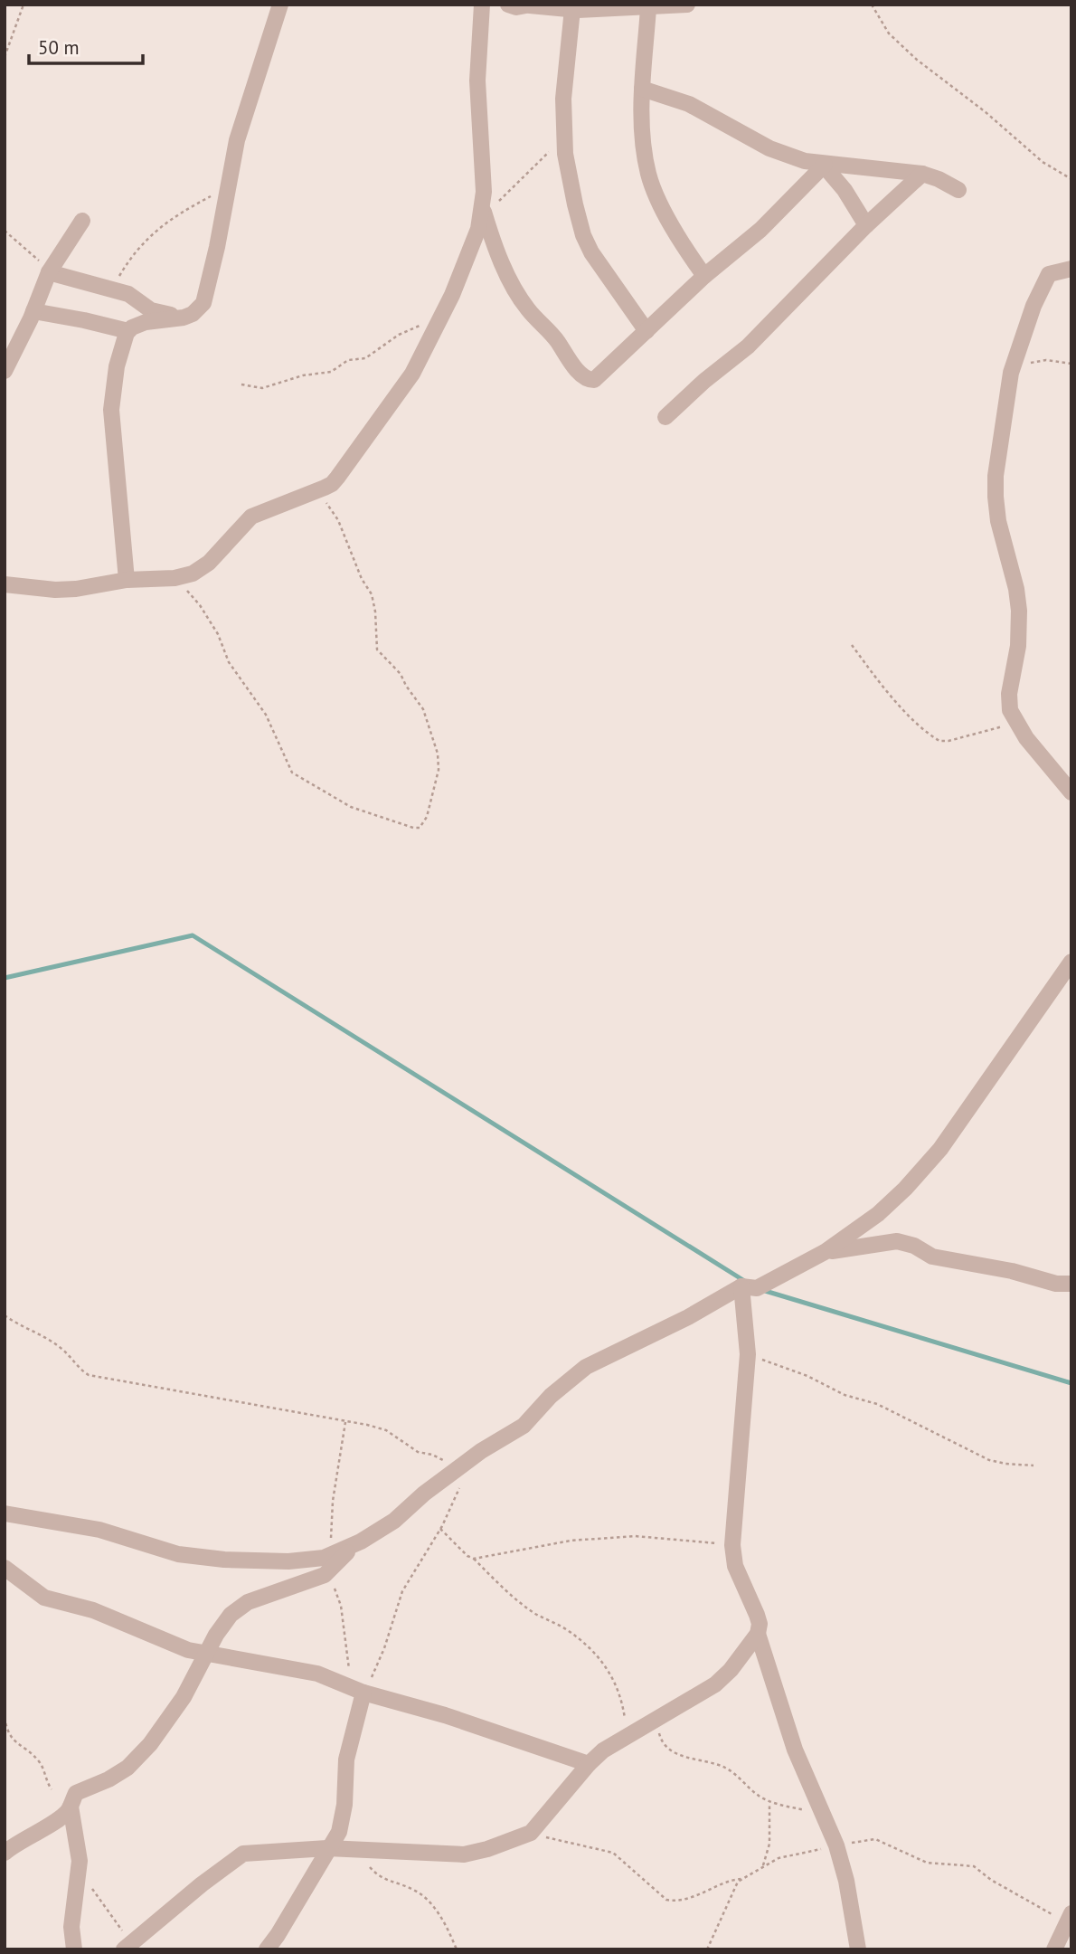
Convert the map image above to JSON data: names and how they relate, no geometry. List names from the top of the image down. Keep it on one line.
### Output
{"scale_bar":"50 m"}
